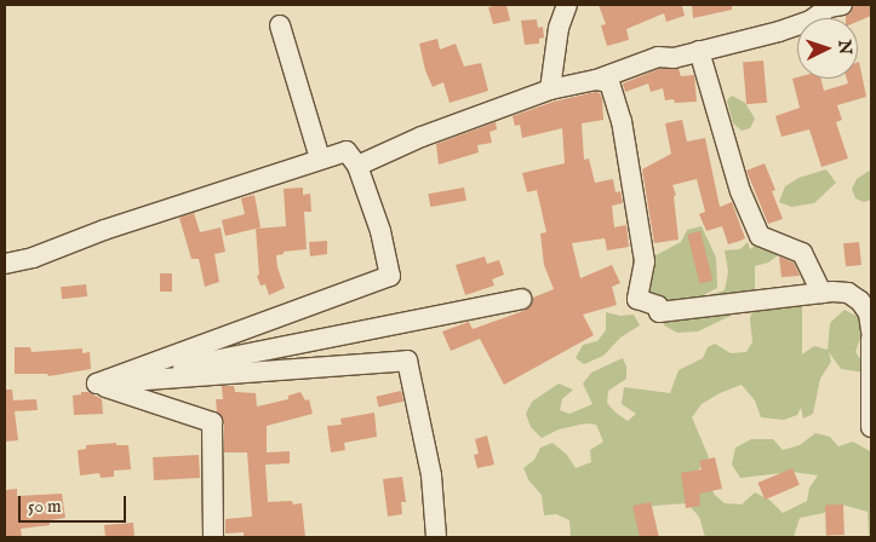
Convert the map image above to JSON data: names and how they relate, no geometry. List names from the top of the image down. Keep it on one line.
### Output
{"scale_bar":"50 m","north":"right"}
